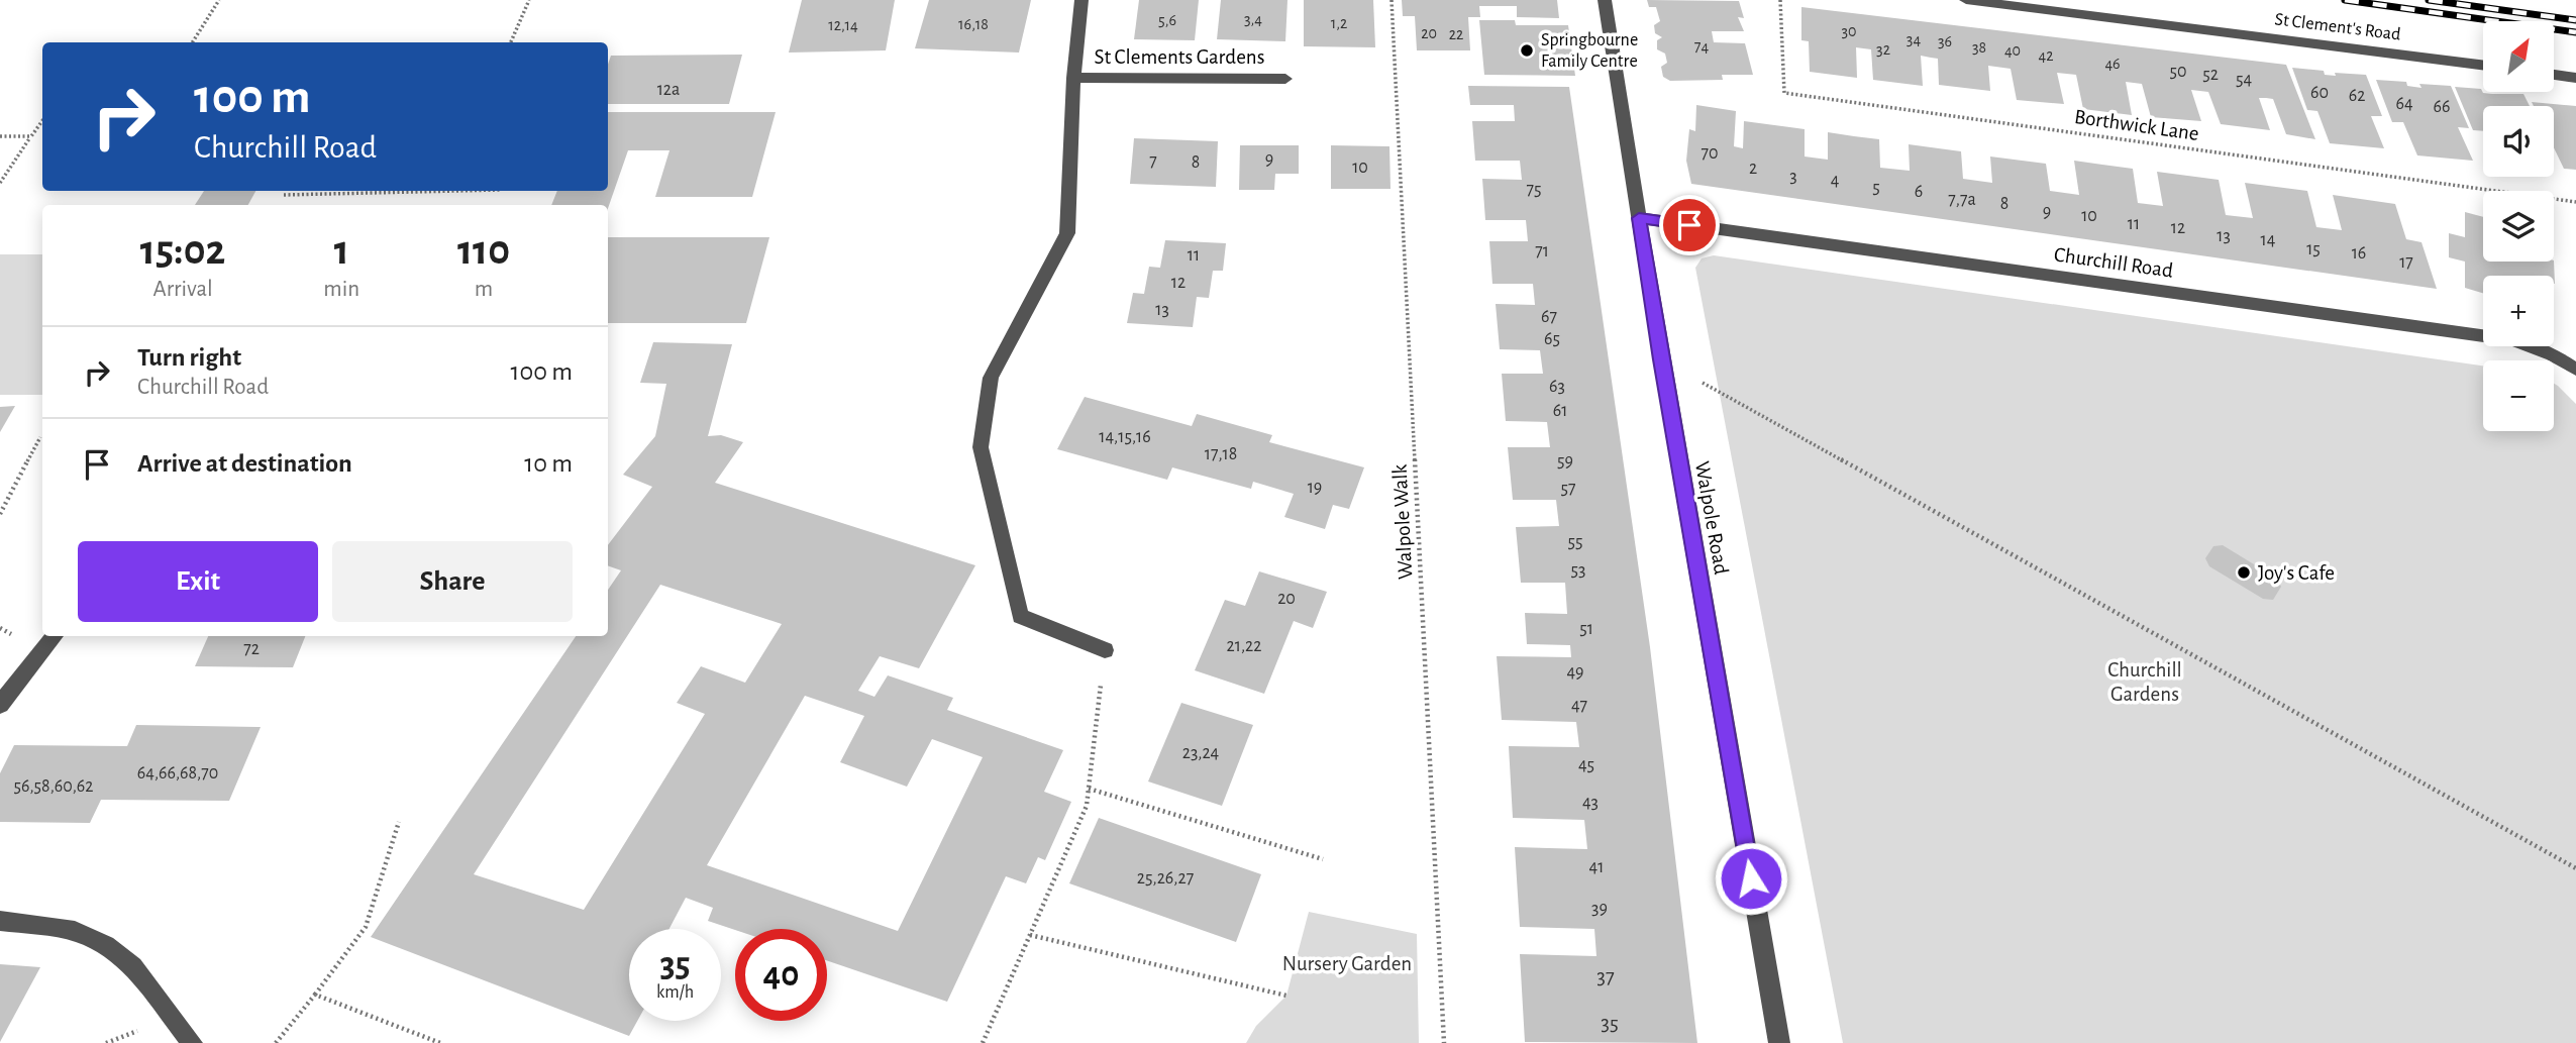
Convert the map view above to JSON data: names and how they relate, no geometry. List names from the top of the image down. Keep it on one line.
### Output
{"streets":{"street":["St Clement's Road","St Clements Gardens","Churchill Road","Walpole Road"],"path":["Borthwick Lane","Walpole Walk"]},"crossings":[["Churchill Road","Walpole Road"]],"parks":["Churchill Gardens","Nursery Garden"],"places":["Springbourne Family Centre","Joy's Cafe"],"house_numbers":["3,4","5,6","1,2","16,18","12,14","30","20","22","34","36","74","38","32","40","42","46","50","52","54","12a","60","62","64","66","70","9","7","8","10","2","3","4","5","75","6","7,7a","8","9","10","11","12","13","14","15","71","16","11","17","12","13","67","65","63","61","14,15,16","17,18","59","19","57","55","53","20","51","21,22","72","49","47","23,24","45","64,66,68,70","56,58,60,62","43","41","25,26,27","39","37","35"],"north":"top right","page":{"map_buttons":["+","−"],"turn":["100 m","Churchill Road"],"eta":["15:02","Arrival","1","min","110","m"],"list":[{"name":"Turn right","note":"Churchill Road","value":"100 m"},{"name":"Arrive at destination","value":"10 m"}],"buttons":["Exit","Share"],"speed":"35 km/h","limit":"40"}}
